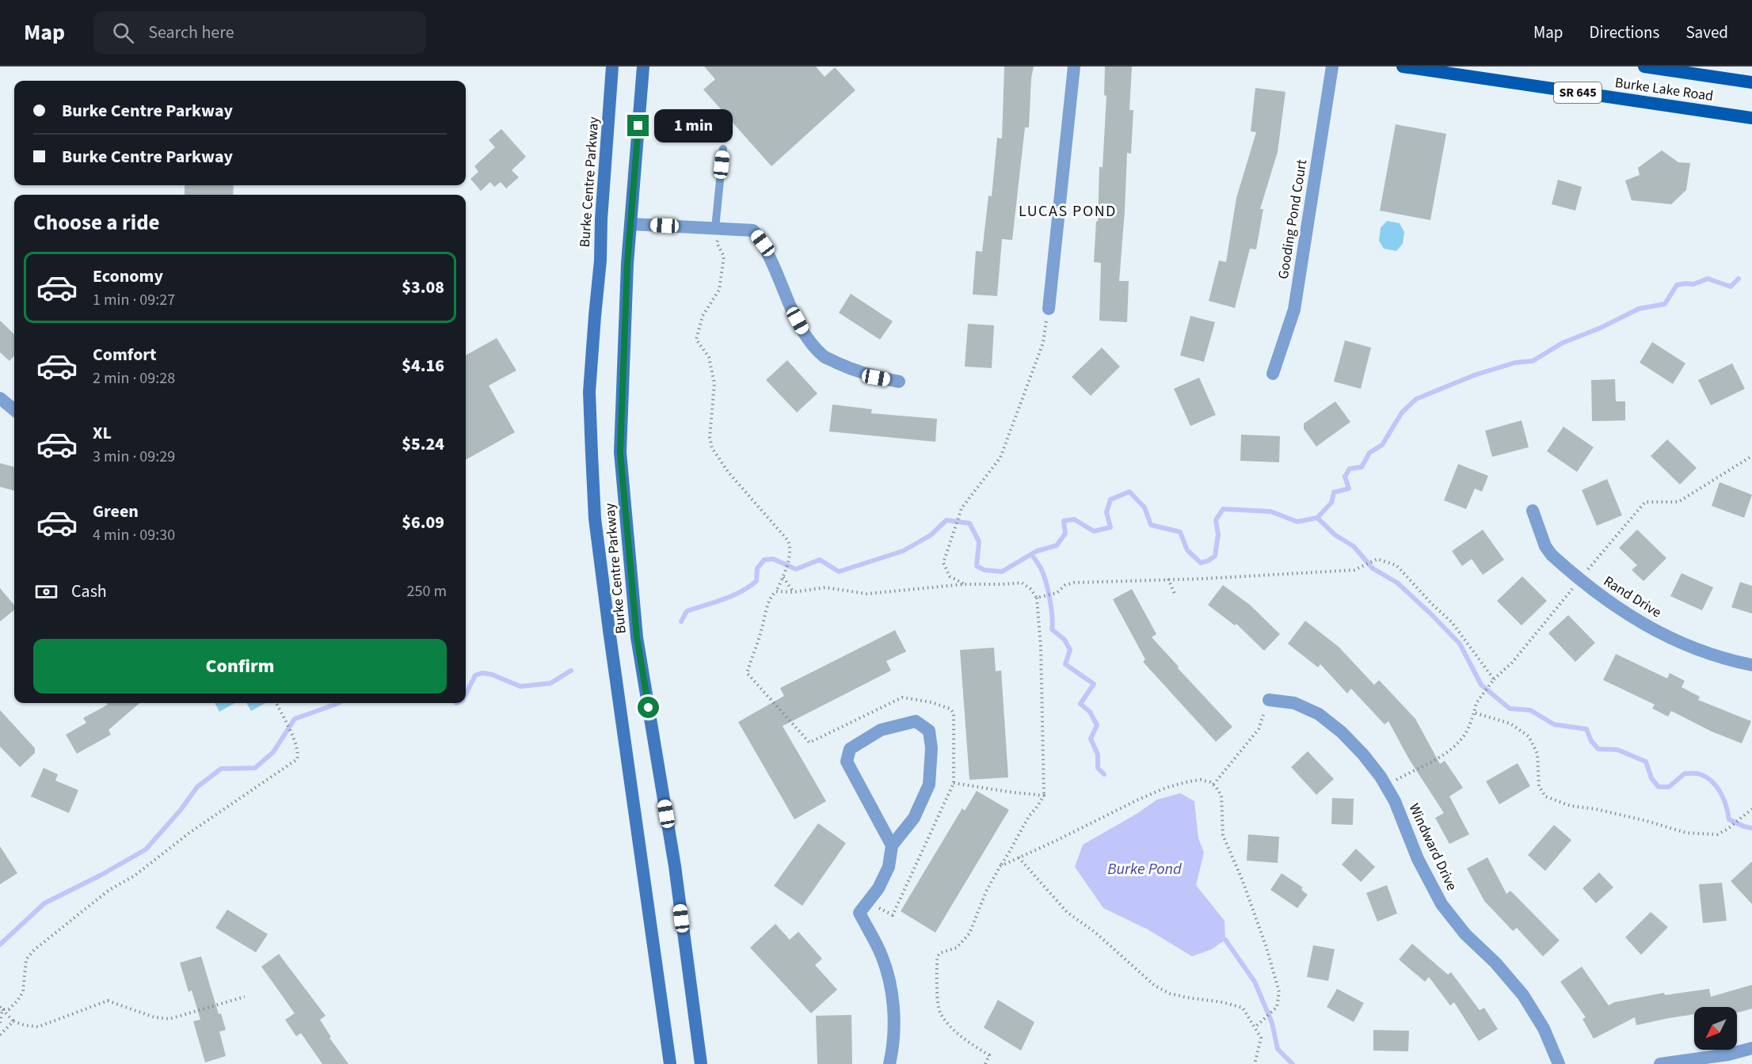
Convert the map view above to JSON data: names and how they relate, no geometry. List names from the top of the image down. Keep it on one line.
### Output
{"streets":{"main road":["Burke Lake Road","SR 645","Burke Centre Parkway"],"street":["Gooding Pond Court","Rand Drive","Windward Drive"]},"districts":["LUCAS POND"],"water":["Burke Pond"],"north":"bottom left","page":{"header":"Map","search":"Search here","nav":["Map","Directions","Saved"],"banner":["Burke Centre Parkway","Burke Centre Parkway"],"bubble":"1 min","heading":"Choose a ride","list":[{"name":"Economy","note":"1 min · 09:27","value":"$3.08"},{"name":"Comfort","note":"2 min · 09:28","value":"$4.16"},{"name":"XL","note":"3 min · 09:29","value":"$5.24"},{"name":"Green","note":"4 min · 09:30","value":"$6.09"}],"pay":["Cash","250 m"],"buttons":"Confirm"}}
